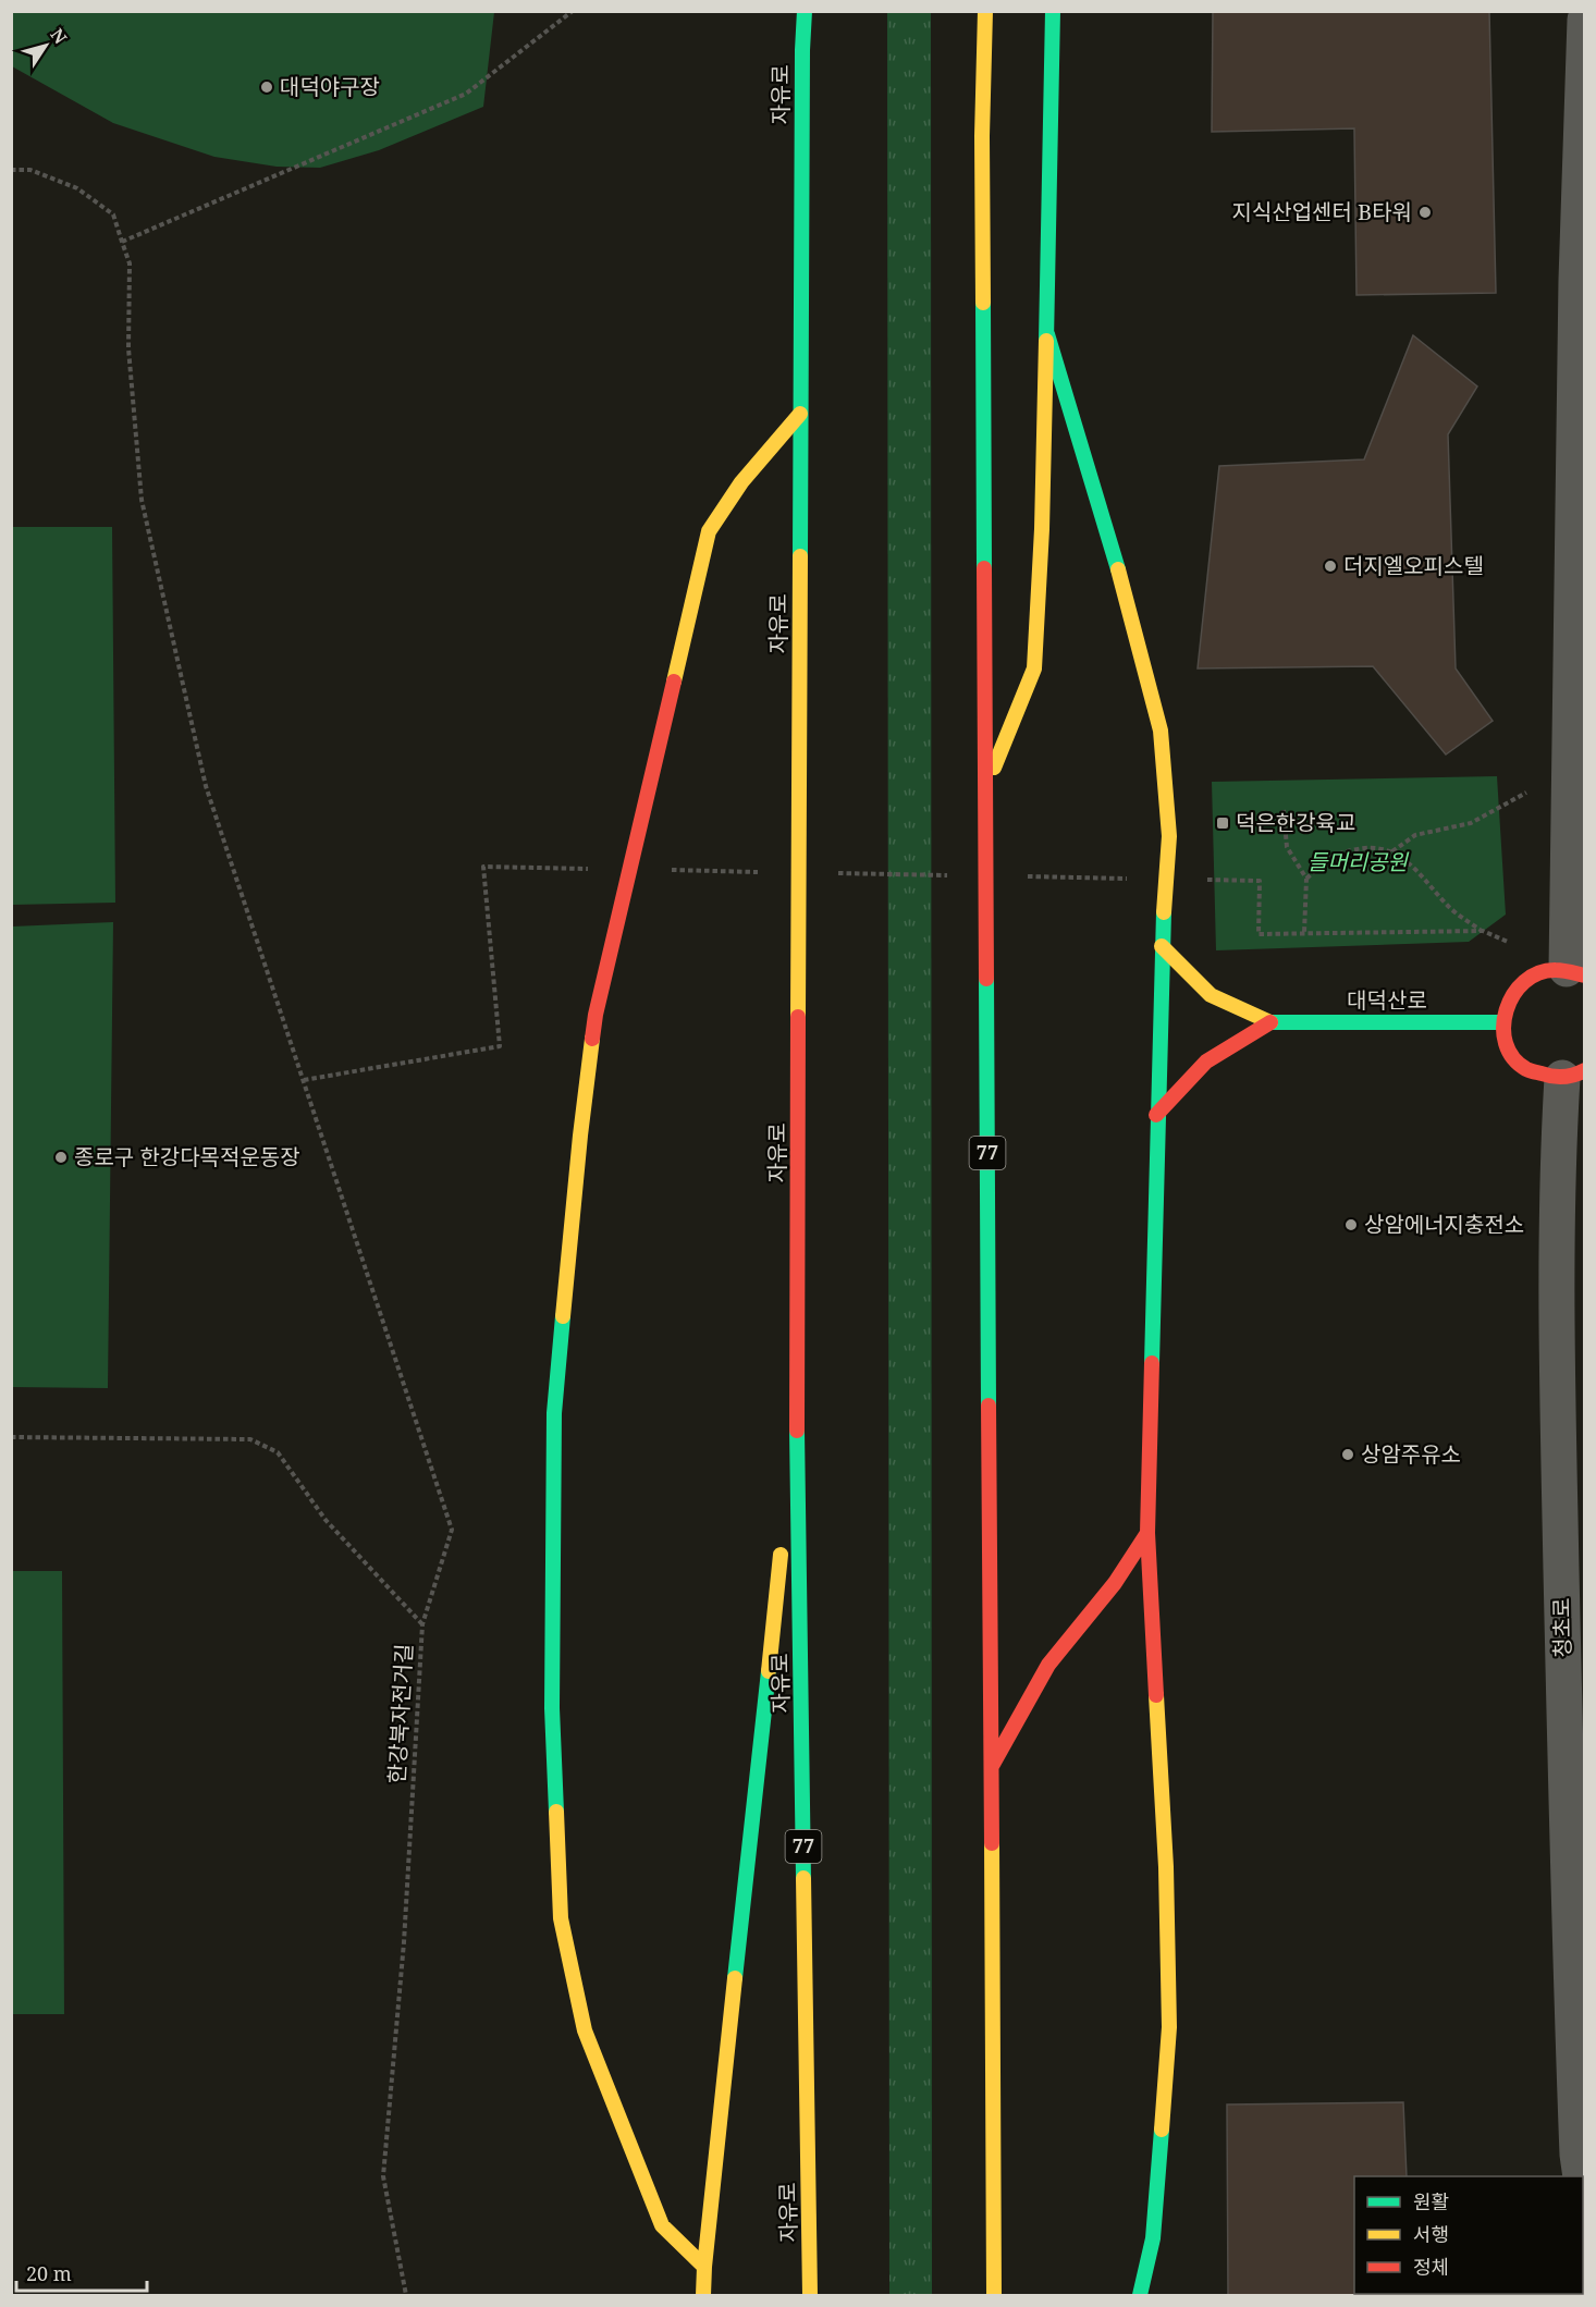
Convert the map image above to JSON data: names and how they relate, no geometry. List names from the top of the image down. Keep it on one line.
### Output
{"streets":{"main road":["자유로","대덕산로","77"],"street":["청초로"],"path":["한강북자전거길"]},"parks":["들머리공원"],"places":{"other":["대덕야구장","지식산업센터 B타워","더지엘오피스텔","종로구 한강다목적운동장","상암에너지충전소","상암주유소"],"transit":["덕은한강육교"]},"legend":["원활","서행","정체"],"scale_bar":"20 m","north":"top right"}
